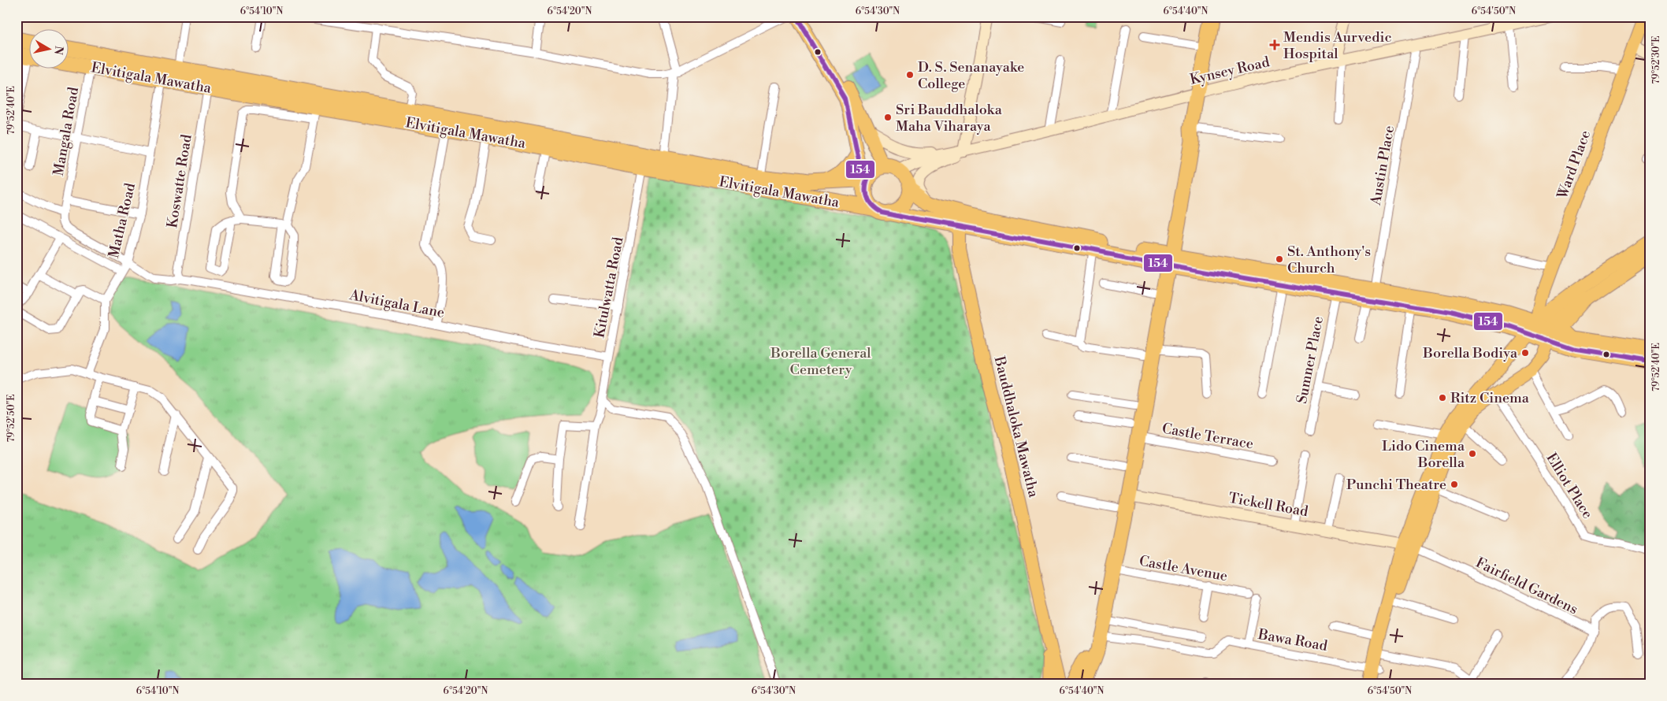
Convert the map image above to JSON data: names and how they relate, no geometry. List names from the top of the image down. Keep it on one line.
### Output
{"streets":{"highway":["Elvitigala Mawatha"],"main road":["Ward Place","Bauddhaloka Mawatha"],"street":["Kynsey Road","Mangala Road","Austin Place","Koswatte Road","Matha Road","Kitulwatta Road","Alvitigala Lane","Sumner Place","Castle Terrace","Elliot Place","Tickell Road","Castle Avenue","Fairfield Gardens","Bawa Road"]},"crossings":[["Kynsey Road","Elvitigala Mawatha"],["Kynsey Road","Austin Place"],["Elvitigala Mawatha","Mangala Road"],["Elvitigala Mawatha","Koswatte Road"],["Elvitigala Mawatha","Matha Road"],["Elvitigala Mawatha","Kitulwatta Road"],["Elvitigala Mawatha","Bauddhaloka Mawatha"],["Mangala Road","Alvitigala Lane"],["Ward Place","Elliot Place"],["Ward Place","Tickell Road"],["Ward Place","Fairfield Gardens"],["Koswatte Road","Alvitigala Lane"],["Matha Road","Alvitigala Lane"],["Kitulwatta Road","Alvitigala Lane"],["Tickell Road","Fairfield Gardens"]],"parks":["Borella General Cemetery"],"places":{"health":["Mendis Aurvedic Hospital"],"other":["D. S. Senanayake College","Sri Bauddhaloka Maha Viharaya","St. Anthony's Church","Borella Bodiya","Ritz Cinema","Lido Cinema Borella","Punchi Theatre"]},"lines":["transit line 154"],"north":"right","coordinates":["6°54'10\"N","6°54'20\"N","6°54'30\"N","6°54'40\"N","6°54'50\"N","79°52'30\"E","79°52'40\"E","79°52'50\"E"]}
